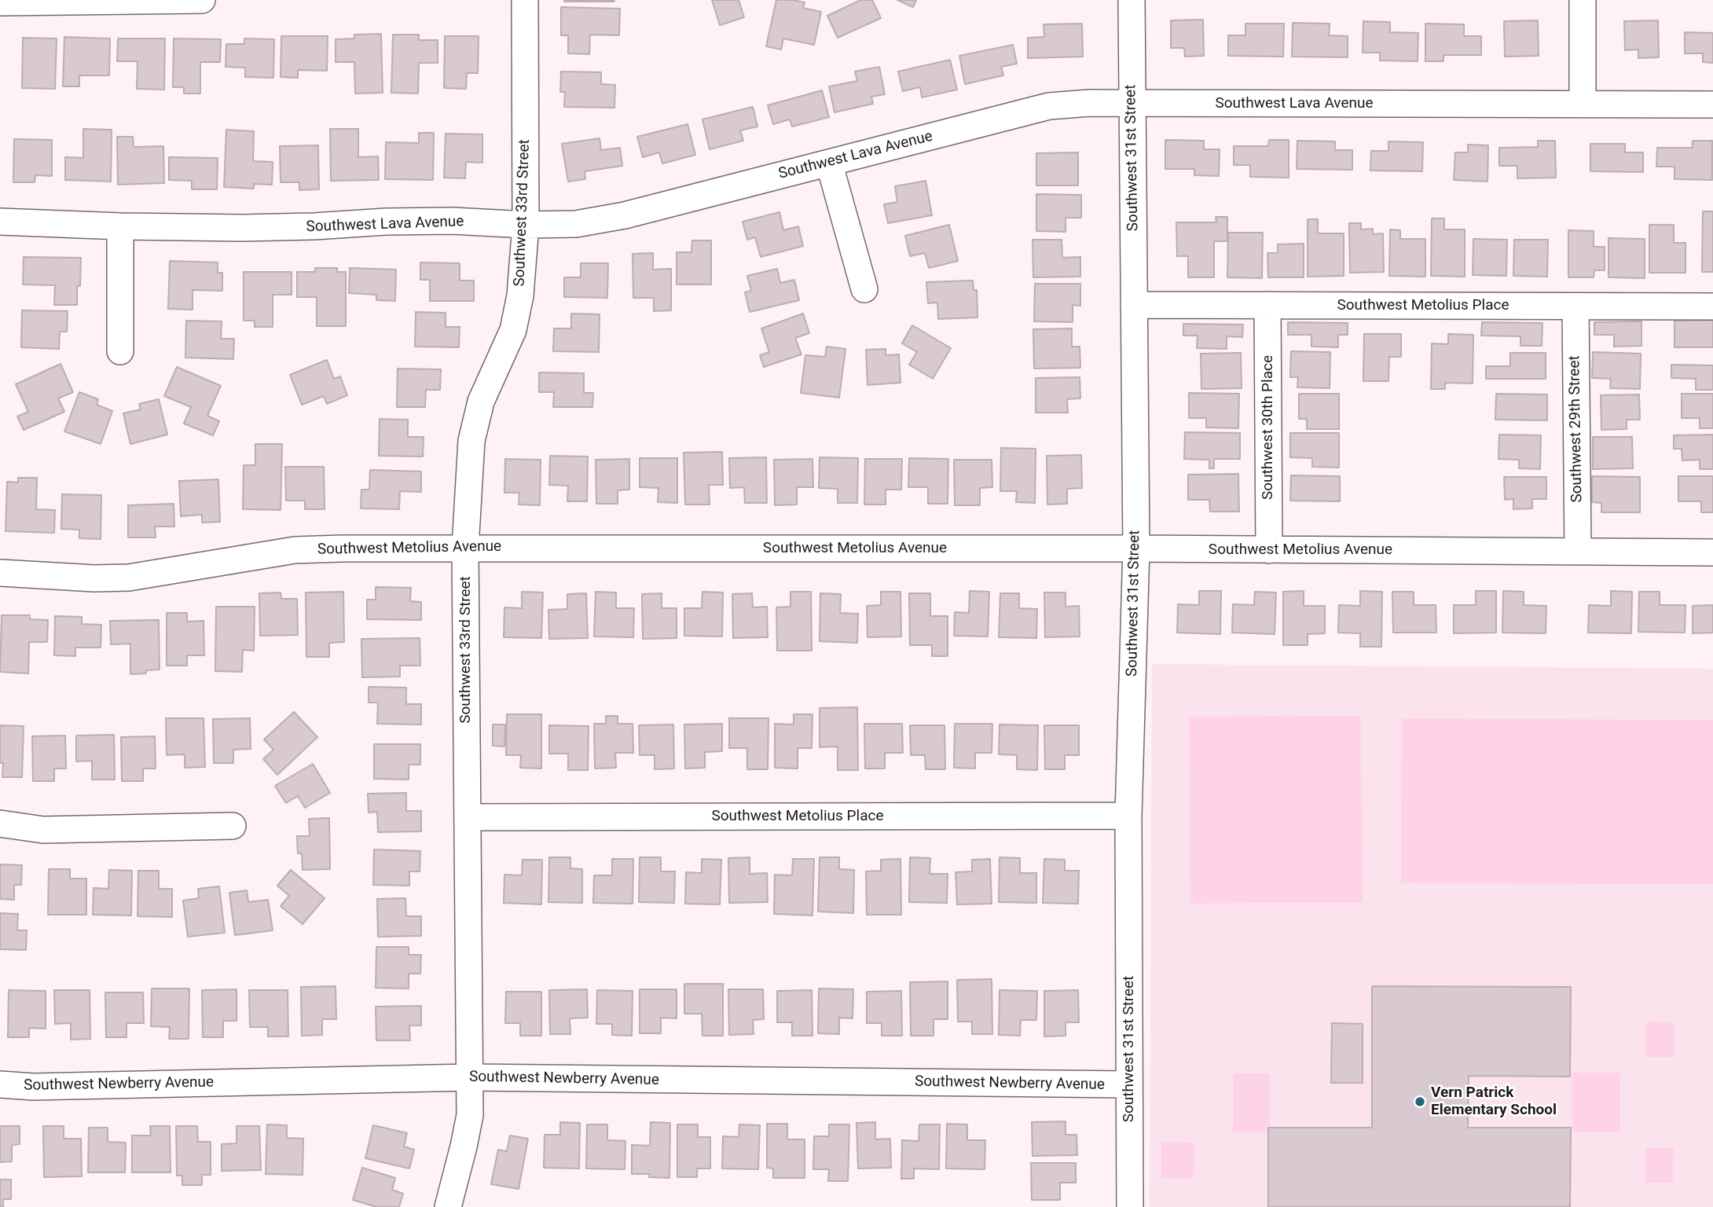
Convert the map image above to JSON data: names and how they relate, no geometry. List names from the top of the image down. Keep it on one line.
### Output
{"streets":{"street":["Southwest Lava Avenue","Southwest 31st Street","Southwest 33rd Street","Southwest Metolius Place","Southwest 30th Place","Southwest 29th Street","Southwest Metolius Avenue","Southwest Newberry Avenue"]},"crossings":[["Southwest Lava Avenue","Southwest 31st Street"],["Southwest Lava Avenue","Southwest 33rd Street"],["Southwest 31st Street","Southwest Metolius Place"],["Southwest 31st Street","Southwest Metolius Avenue"],["Southwest 31st Street","Southwest Newberry Avenue"],["Southwest 33rd Street","Southwest Metolius Place"],["Southwest 33rd Street","Southwest Metolius Avenue"],["Southwest 33rd Street","Southwest Newberry Avenue"],["Southwest Metolius Place","Southwest 30th Place"],["Southwest Metolius Place","Southwest 29th Street"],["Southwest 30th Place","Southwest Metolius Avenue"],["Southwest 29th Street","Southwest Metolius Avenue"]],"places":["Vern Patrick Elementary School"]}
